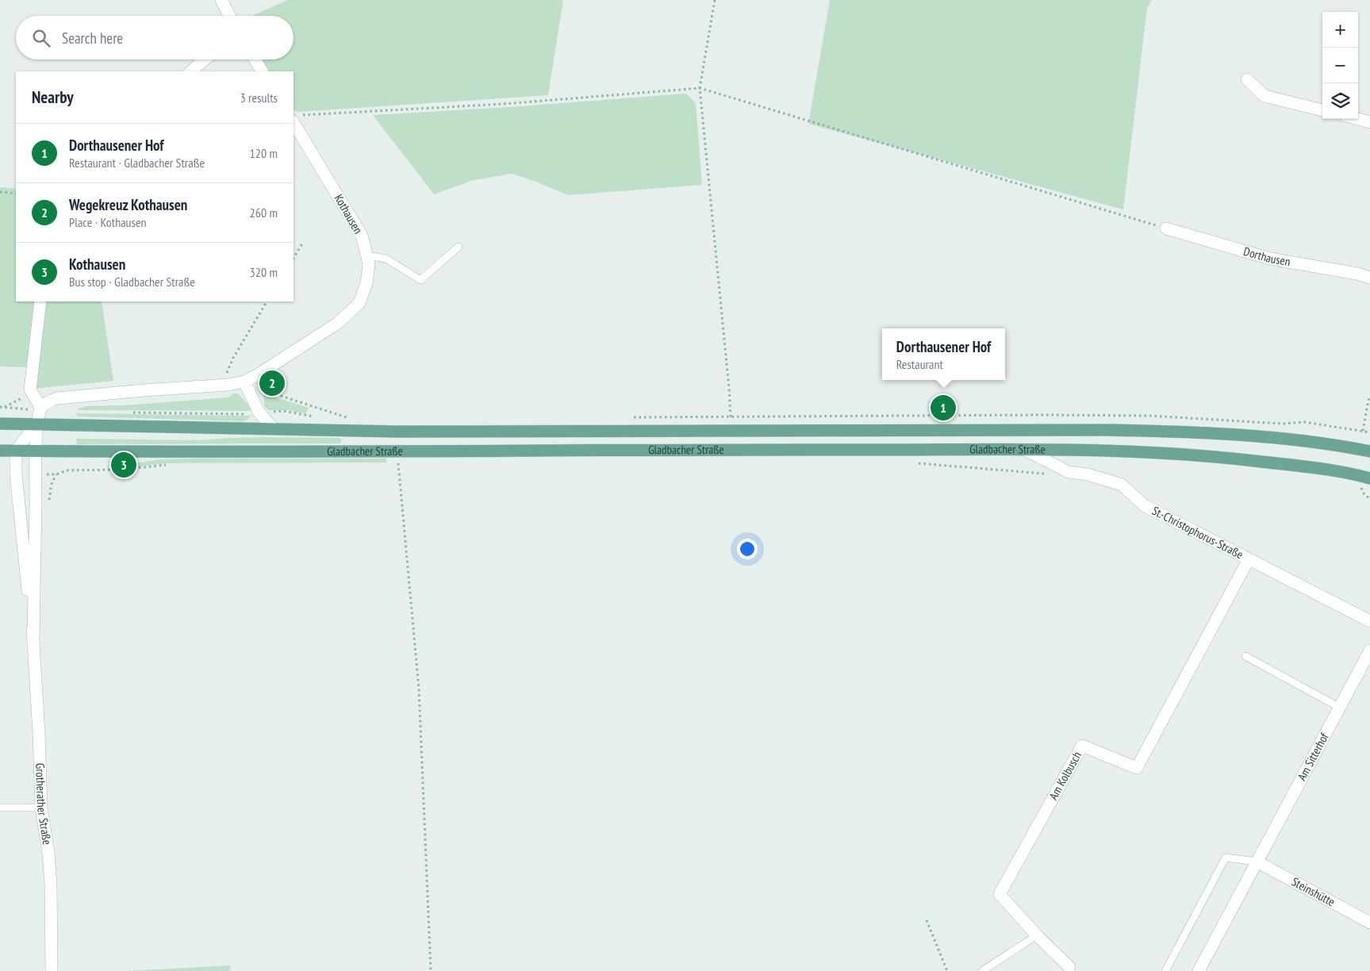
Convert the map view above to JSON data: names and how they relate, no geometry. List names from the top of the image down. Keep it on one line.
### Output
{"streets":{"main road":["Gladbacher Straße"],"street":["Kothausen","Dorthausen","St.-Christophorus-Straße","Am Sitterhof","Am Kolbusch","Grotherather Straße","Steinshütte"]},"crossings":[["Gladbacher Straße","St.-Christophorus-Straße"],["Gladbacher Straße","Grotherather Straße"],["St.-Christophorus-Straße","Am Kolbusch"],["Am Sitterhof","Steinshütte"]],"page":{"map_buttons":["+","−"],"search":"Search here","heading":["Nearby","3 results"],"list":[{"mark":"1","name":"Dorthausener Hof","note":"Restaurant · Gladbacher Straße","value":"120 m"},{"mark":"2","name":"Wegekreuz Kothausen","note":"Place · Kothausen","value":"260 m"},{"mark":"3","name":"Kothausen","note":"Bus stop · Gladbacher Straße","value":"320 m"}],"popup":["Dorthausener Hof","Restaurant"],"pins":["2","1","3"]}}
